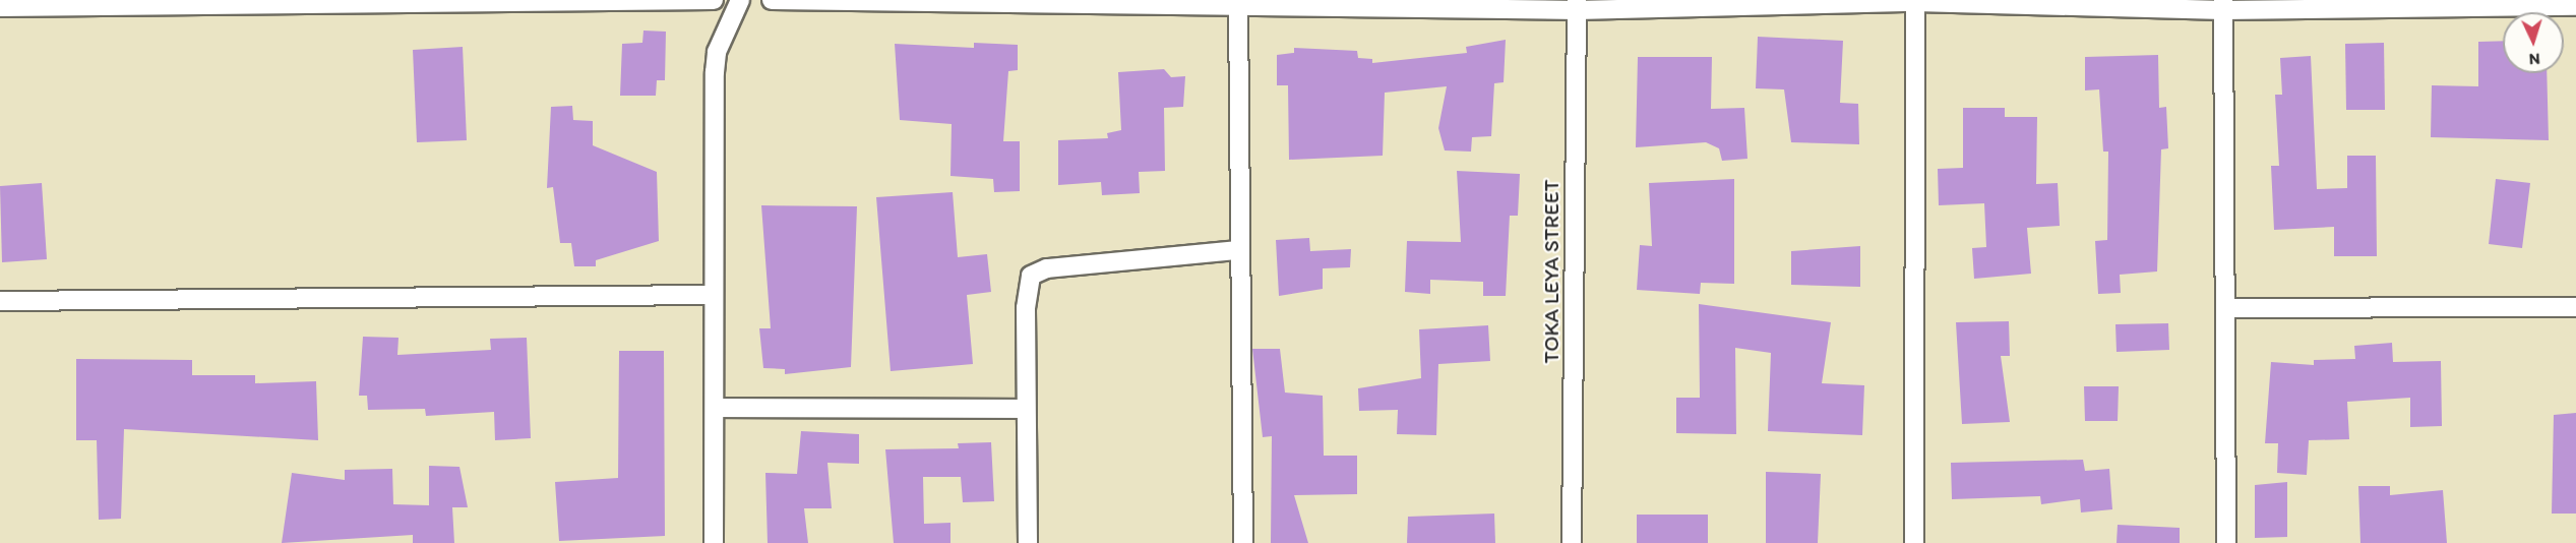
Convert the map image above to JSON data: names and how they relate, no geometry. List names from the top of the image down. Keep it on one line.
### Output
{"streets":{"street":["TOKA LEYA STREET"]},"north":"bottom"}
